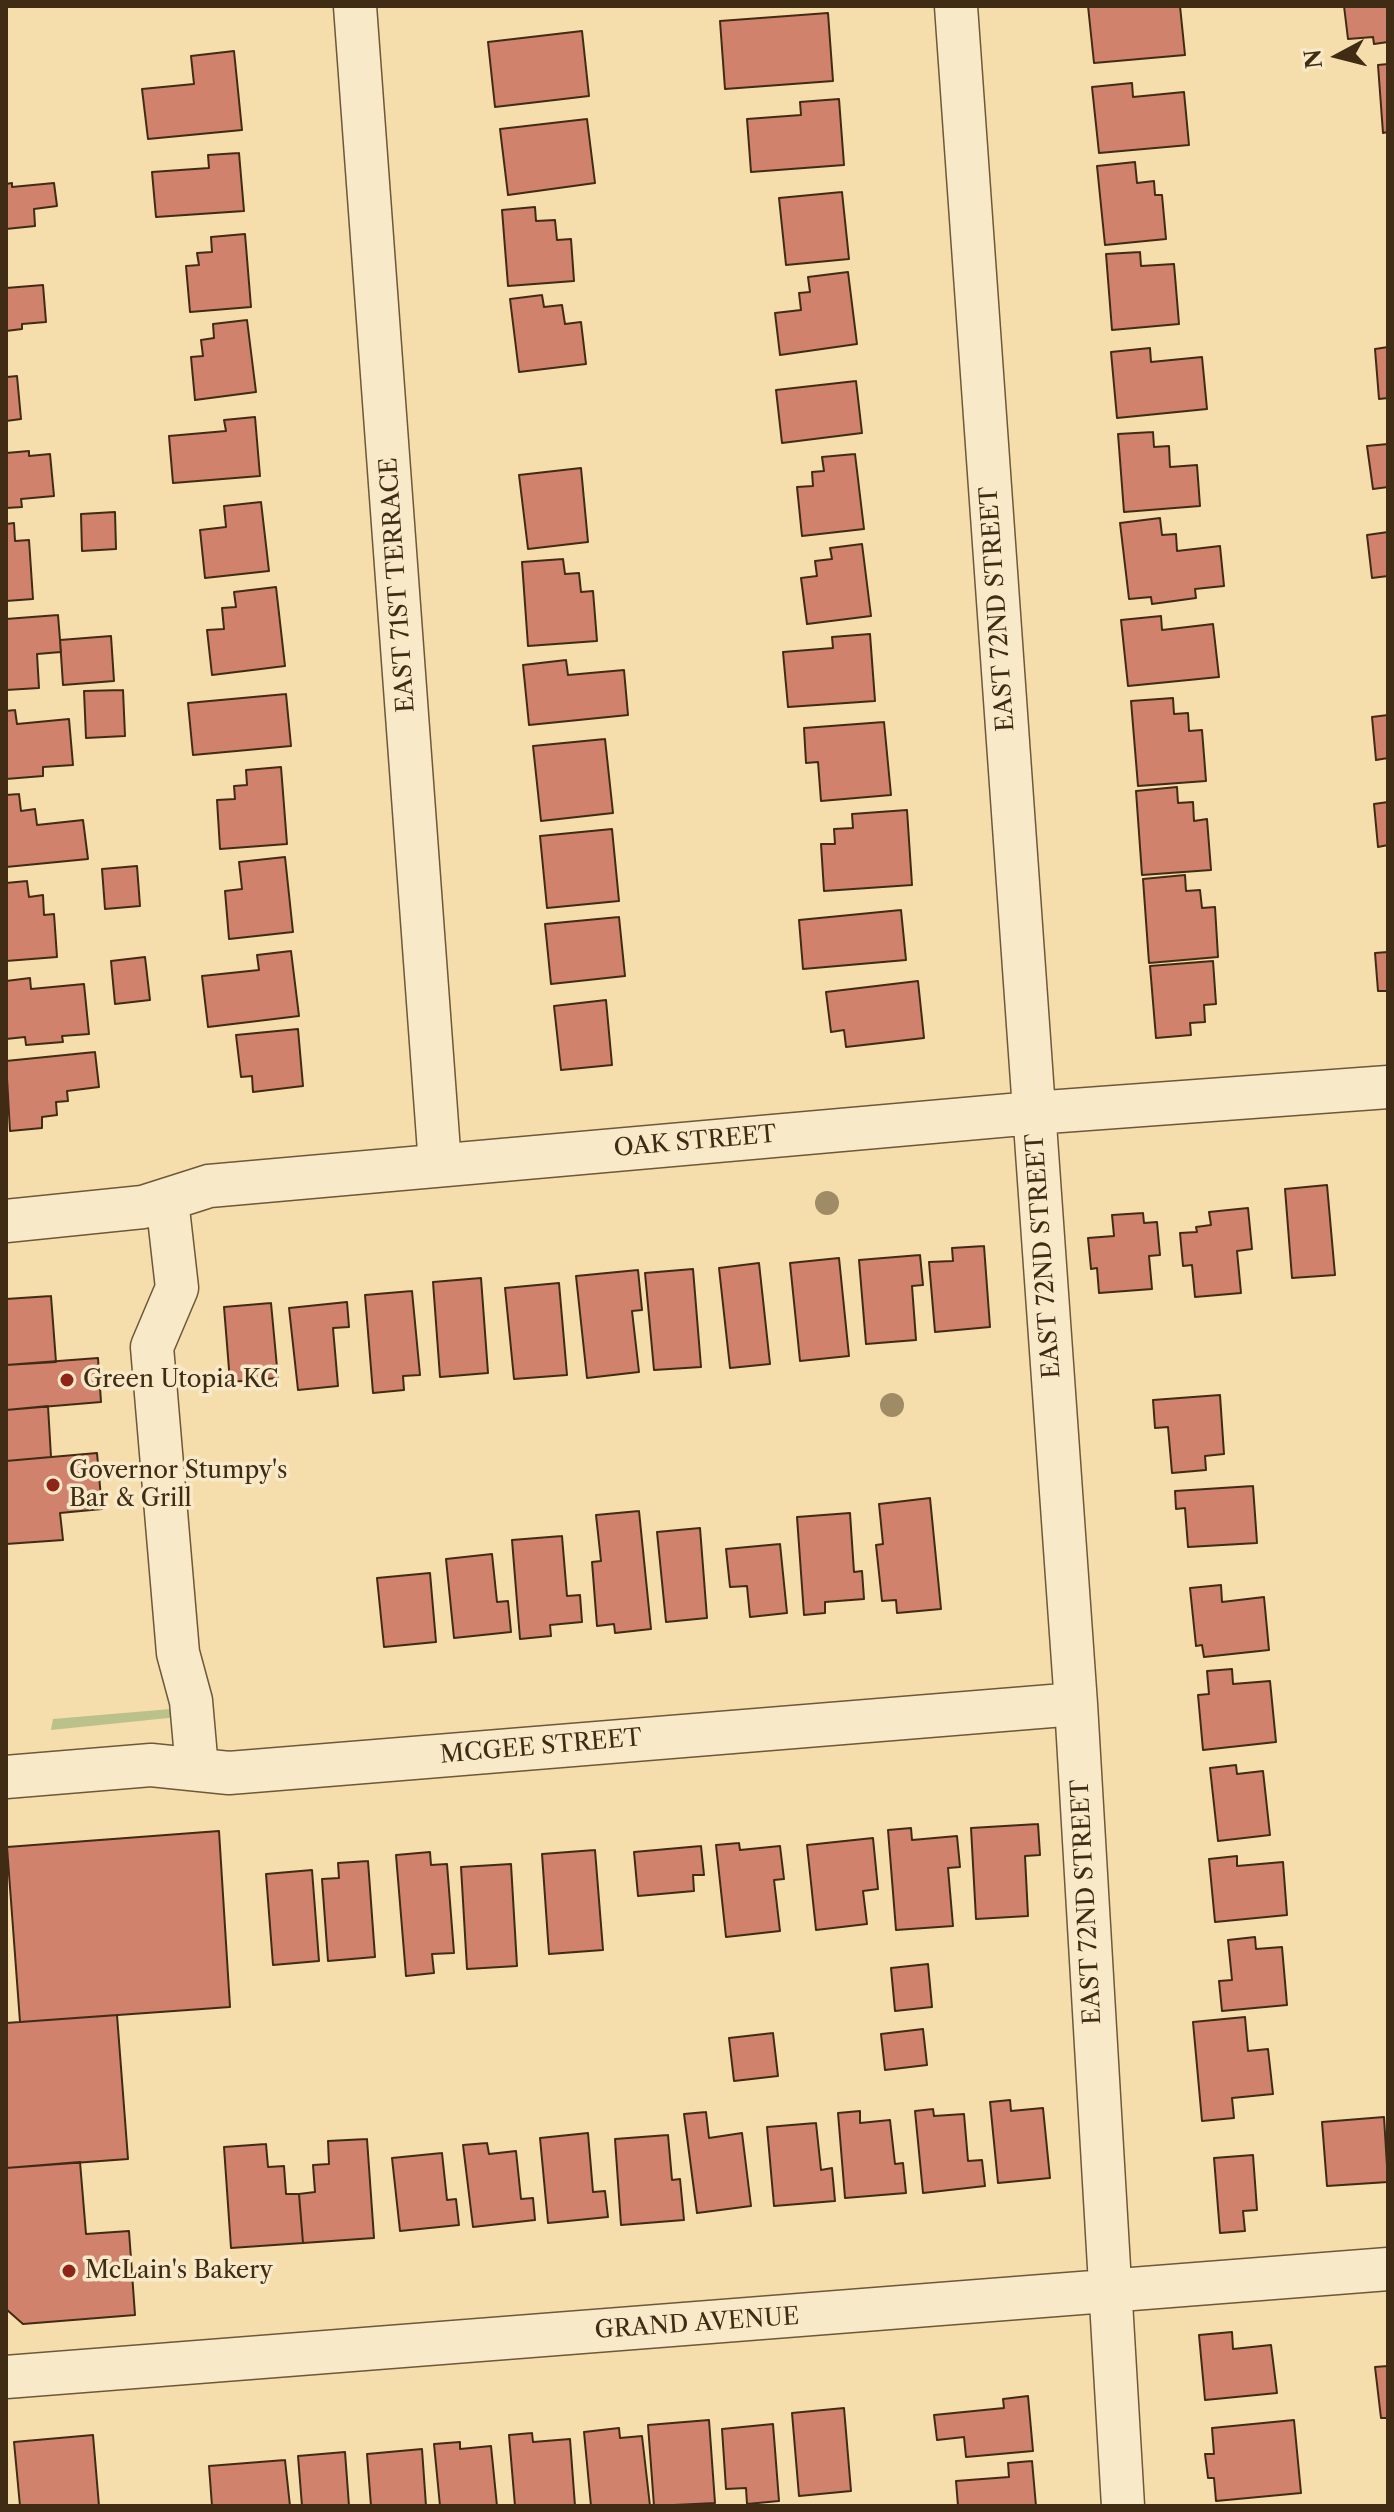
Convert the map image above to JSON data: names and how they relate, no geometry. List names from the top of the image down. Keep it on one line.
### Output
{"streets":{"street":["EAST 71ST TERRACE","EAST 72ND STREET","OAK STREET","MCGEE STREET","GRAND AVENUE"]},"crossings":[["EAST 71ST TERRACE","OAK STREET"],["EAST 72ND STREET","OAK STREET"],["EAST 72ND STREET","MCGEE STREET"],["EAST 72ND STREET","GRAND AVENUE"]],"places":["Green Utopia KC","Governor Stumpy's Bar & Grill","McLain's Bakery"],"north":"left"}
